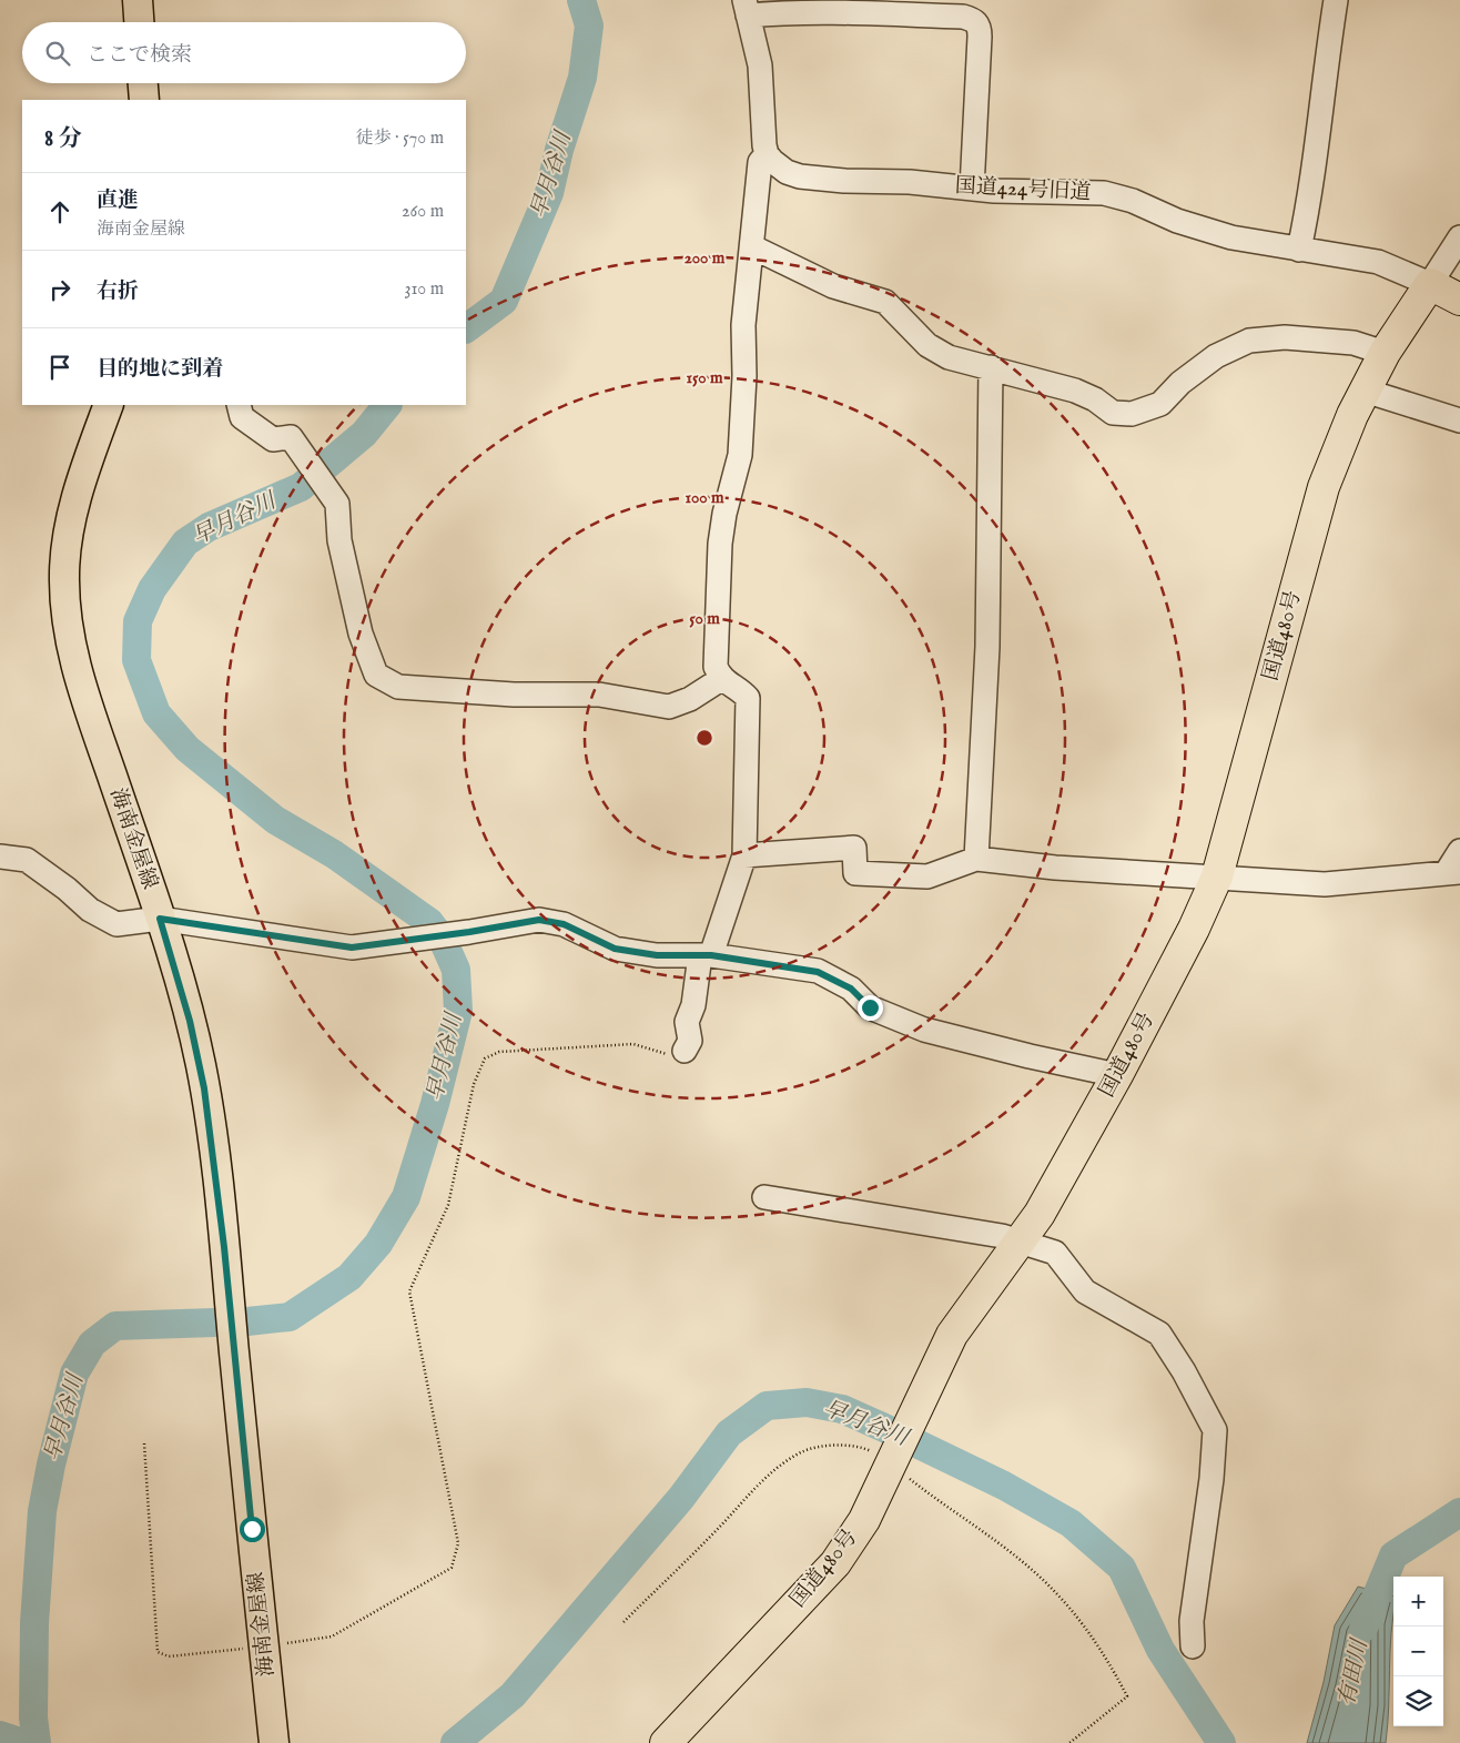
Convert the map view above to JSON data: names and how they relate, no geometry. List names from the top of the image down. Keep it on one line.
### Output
{"streets":{"highway":["国道480号"],"main road":["海南金屋線"],"street":["国道424号旧道"]},"crossings":[["国道424号旧道","国道480号"]],"water":["早月谷川","有田川"],"page":{"search":"ここで検索","heading":["8 分","徒歩 · 570 m"],"list":[["直進","海南金屋線","260 m"],["右折","310 m"],"目的地に到着"],"map_buttons":["+","−"]},"rings":["200 m","150 m","100 m","50 m"]}
